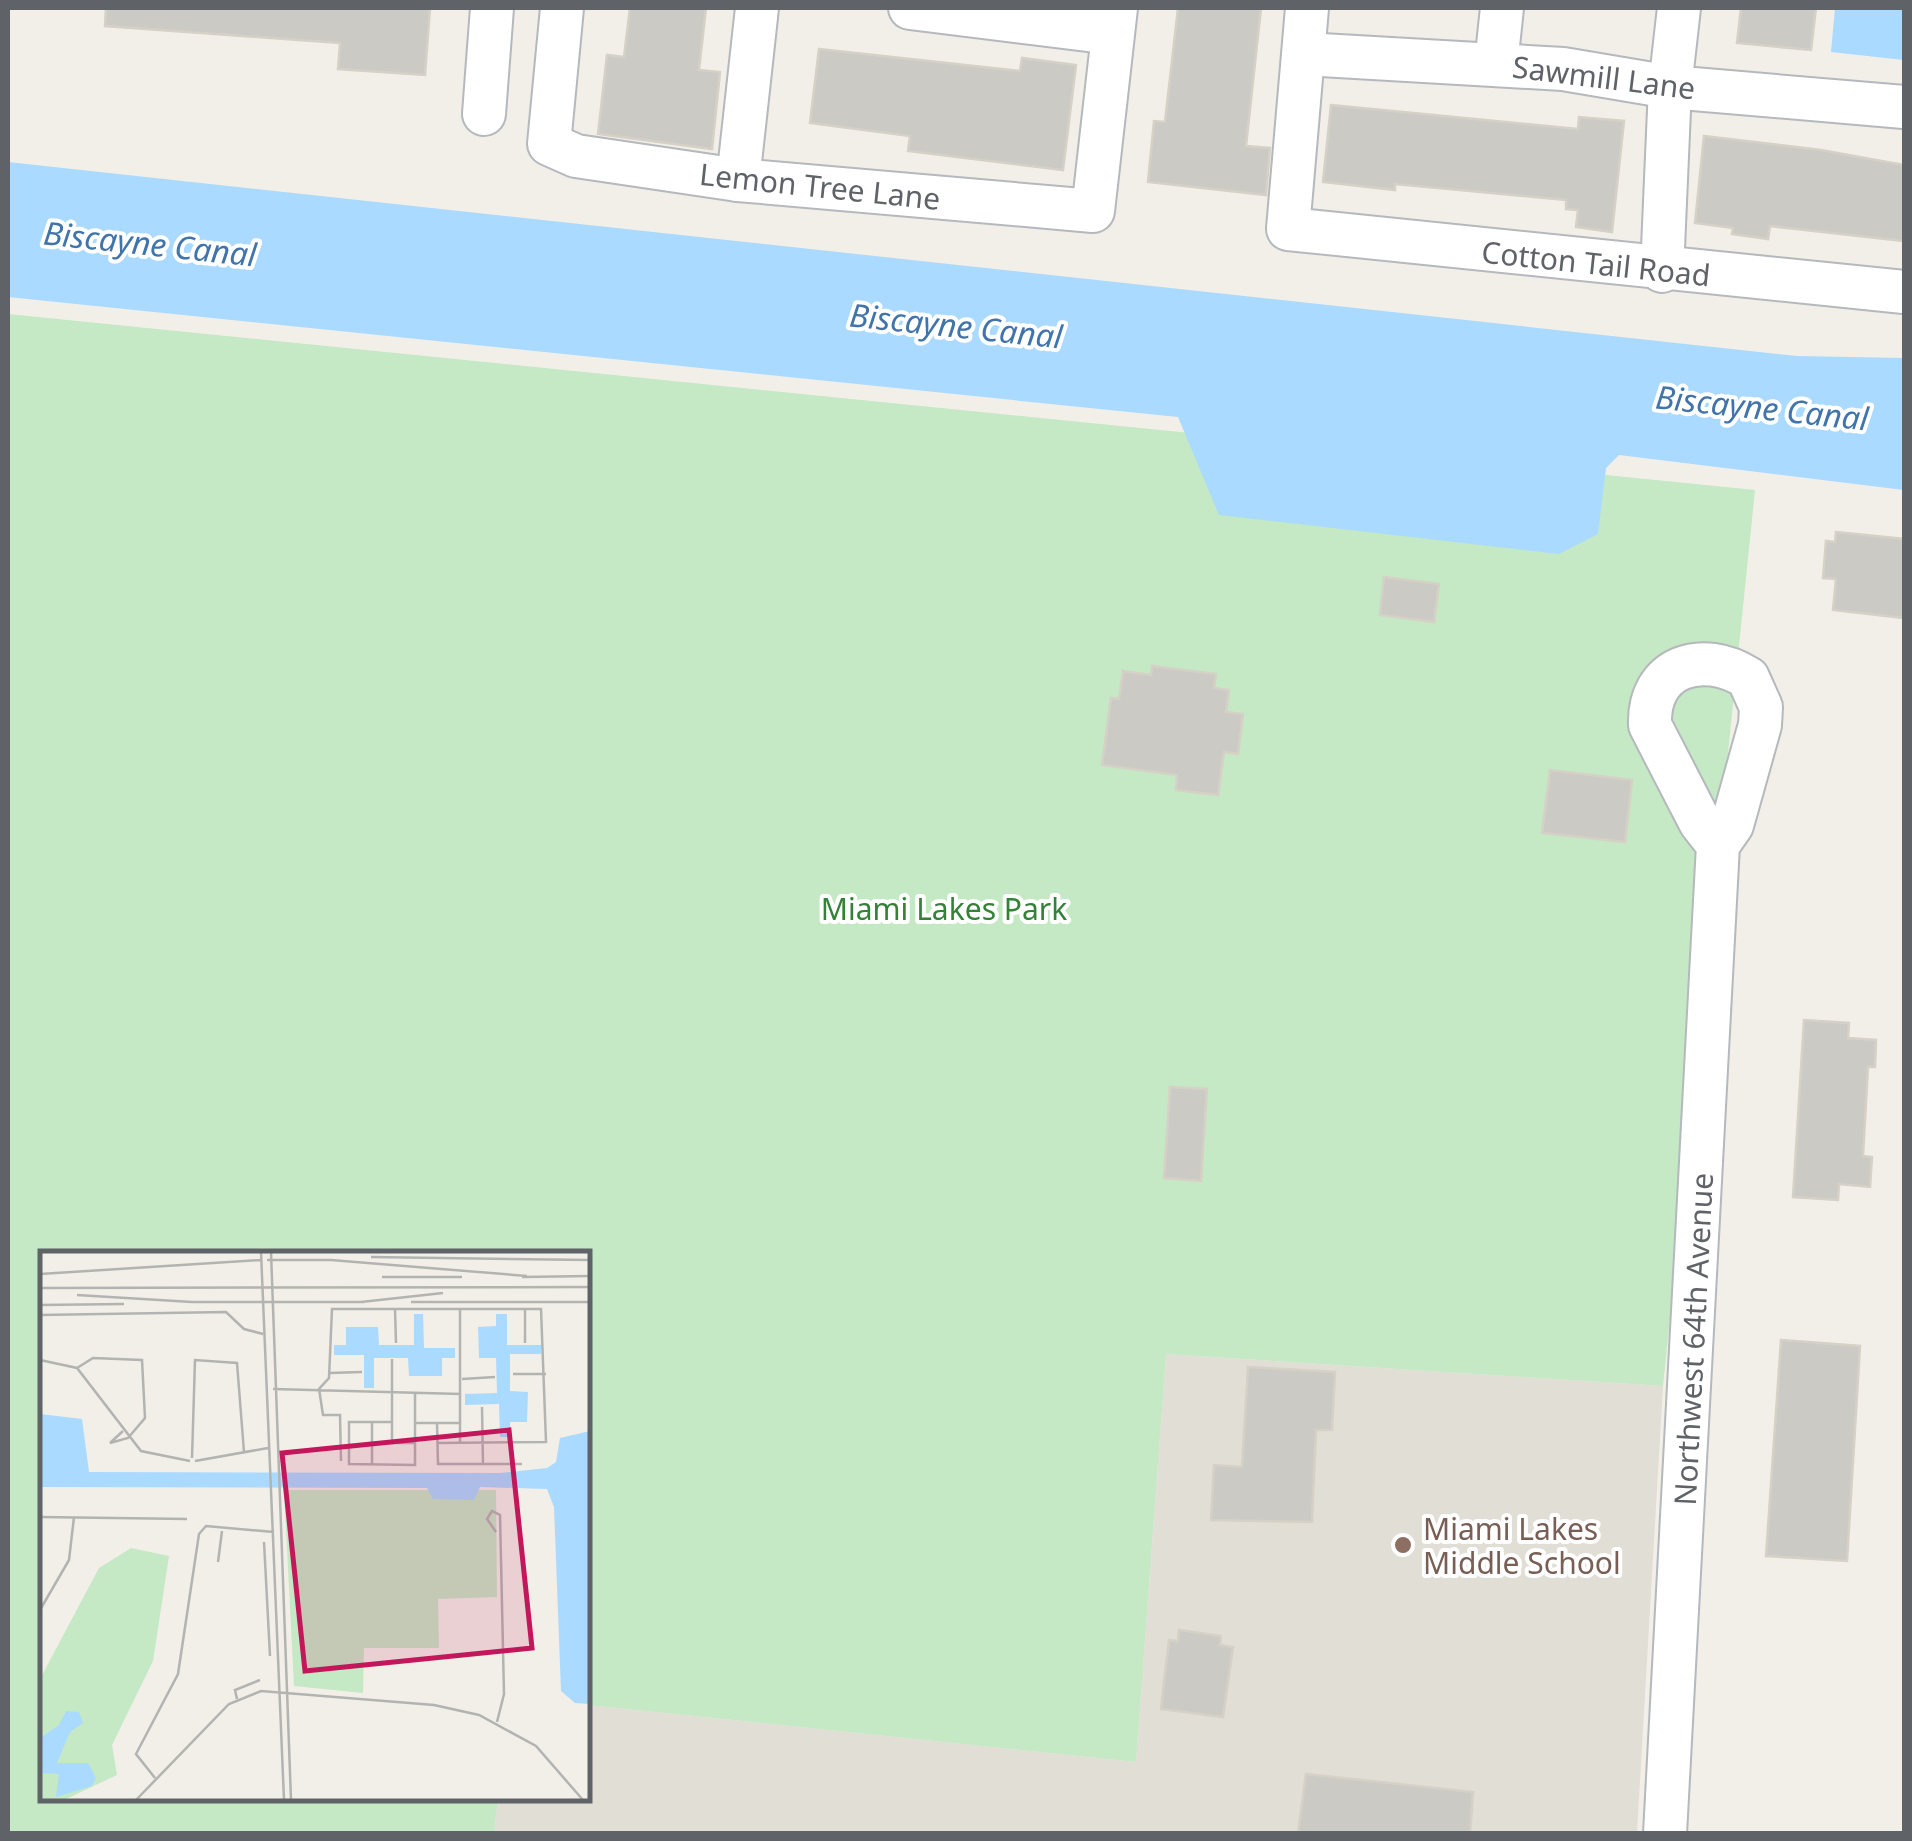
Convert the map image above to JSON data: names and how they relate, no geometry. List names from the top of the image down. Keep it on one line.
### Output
{"streets":{"street":["Sawmill Lane","Lemon Tree Lane","Cotton Tail Road","Northwest 64th Avenue"]},"crossings":[["Sawmill Lane","Cotton Tail Road"]],"water":["Biscayne Canal"],"parks":["Miami Lakes Park"],"places":["Miami Lakes Middle School"]}
